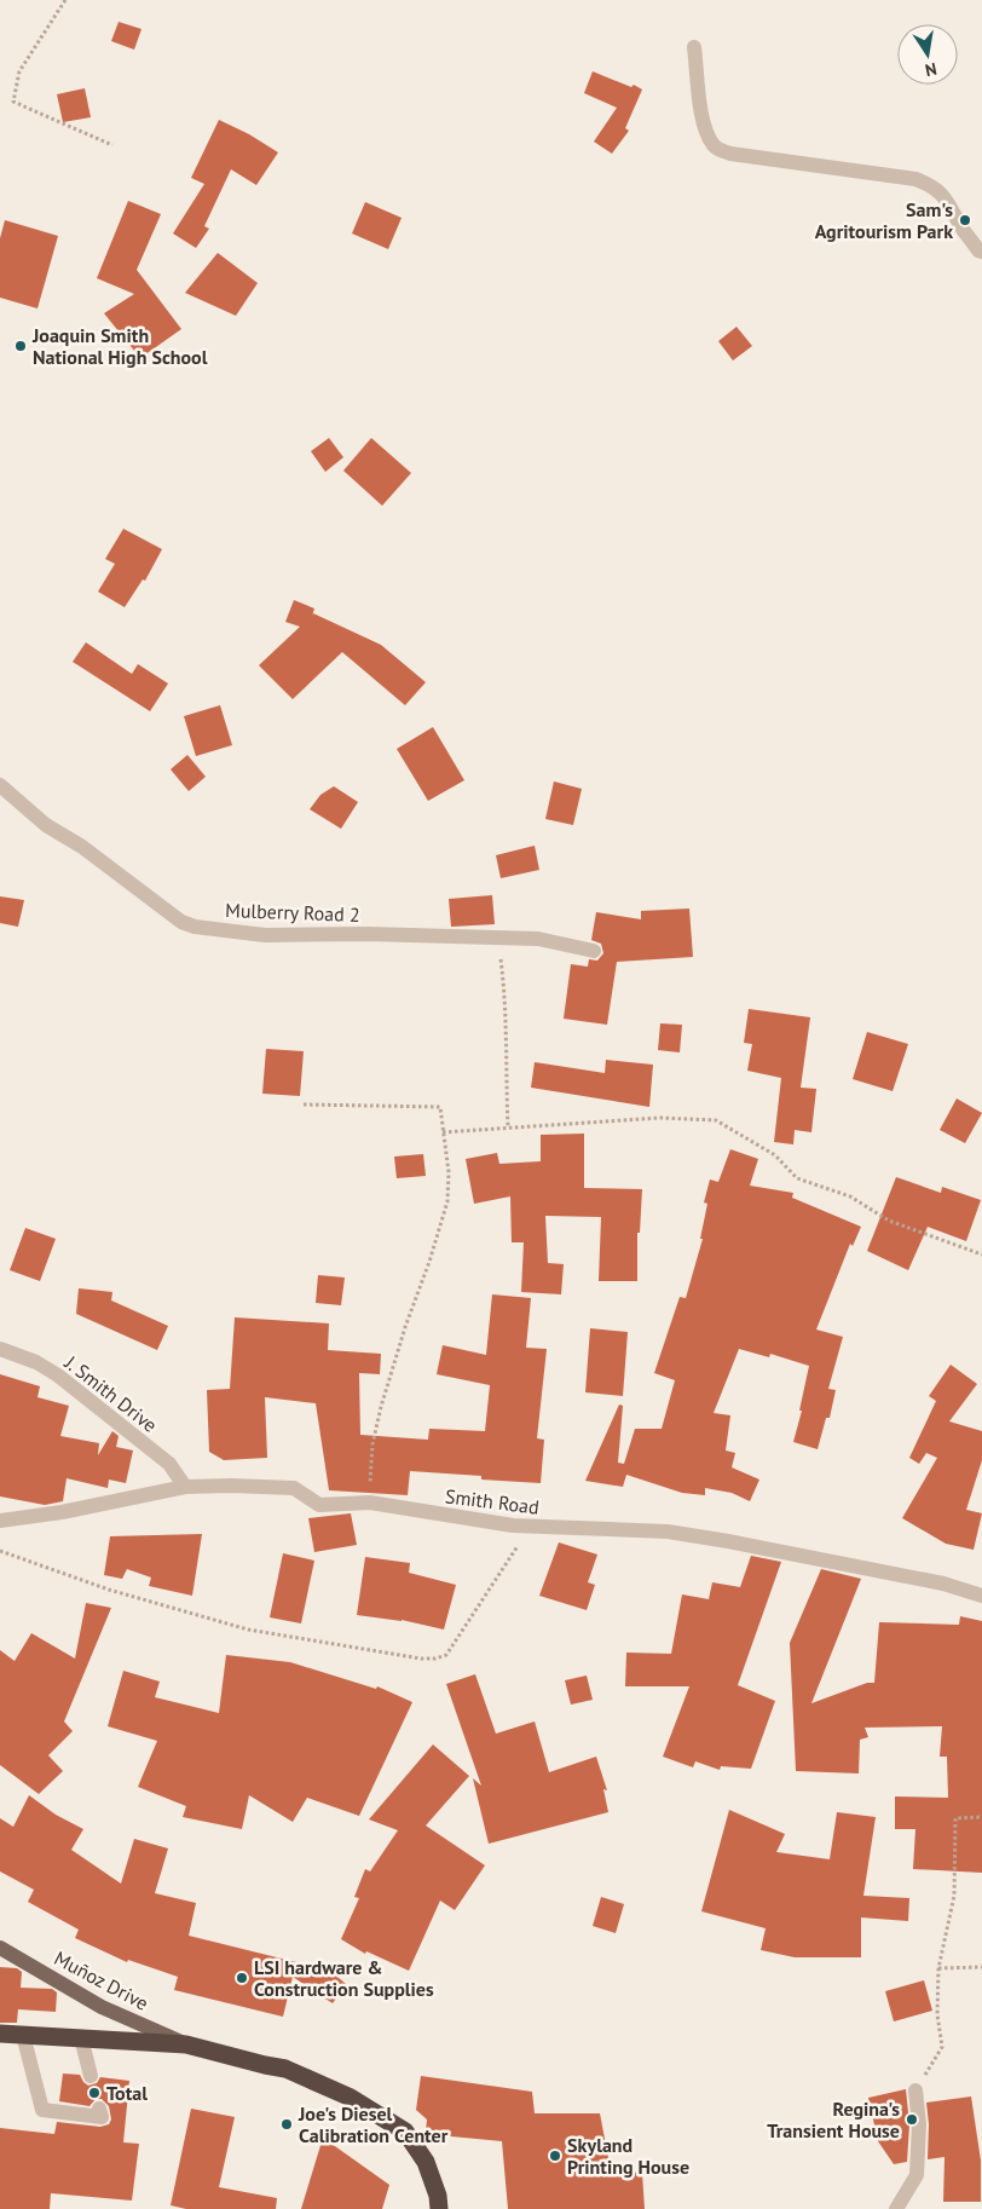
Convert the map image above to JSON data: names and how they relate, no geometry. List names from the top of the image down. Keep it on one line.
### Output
{"streets":{"main road":["Muñoz Drive"],"street":["Mulberry Road 2","J. Smith Drive","Smith Road"]},"crossings":[["J. Smith Drive","Smith Road"]],"places":["Sam's Agritourism Park","Joaquin Smith National High School","LSI hardware & Construction Supplies","Total","Regina's Transient House","Joe's Diesel Calibration Center","Skyland Printing House"],"north":"bottom"}
